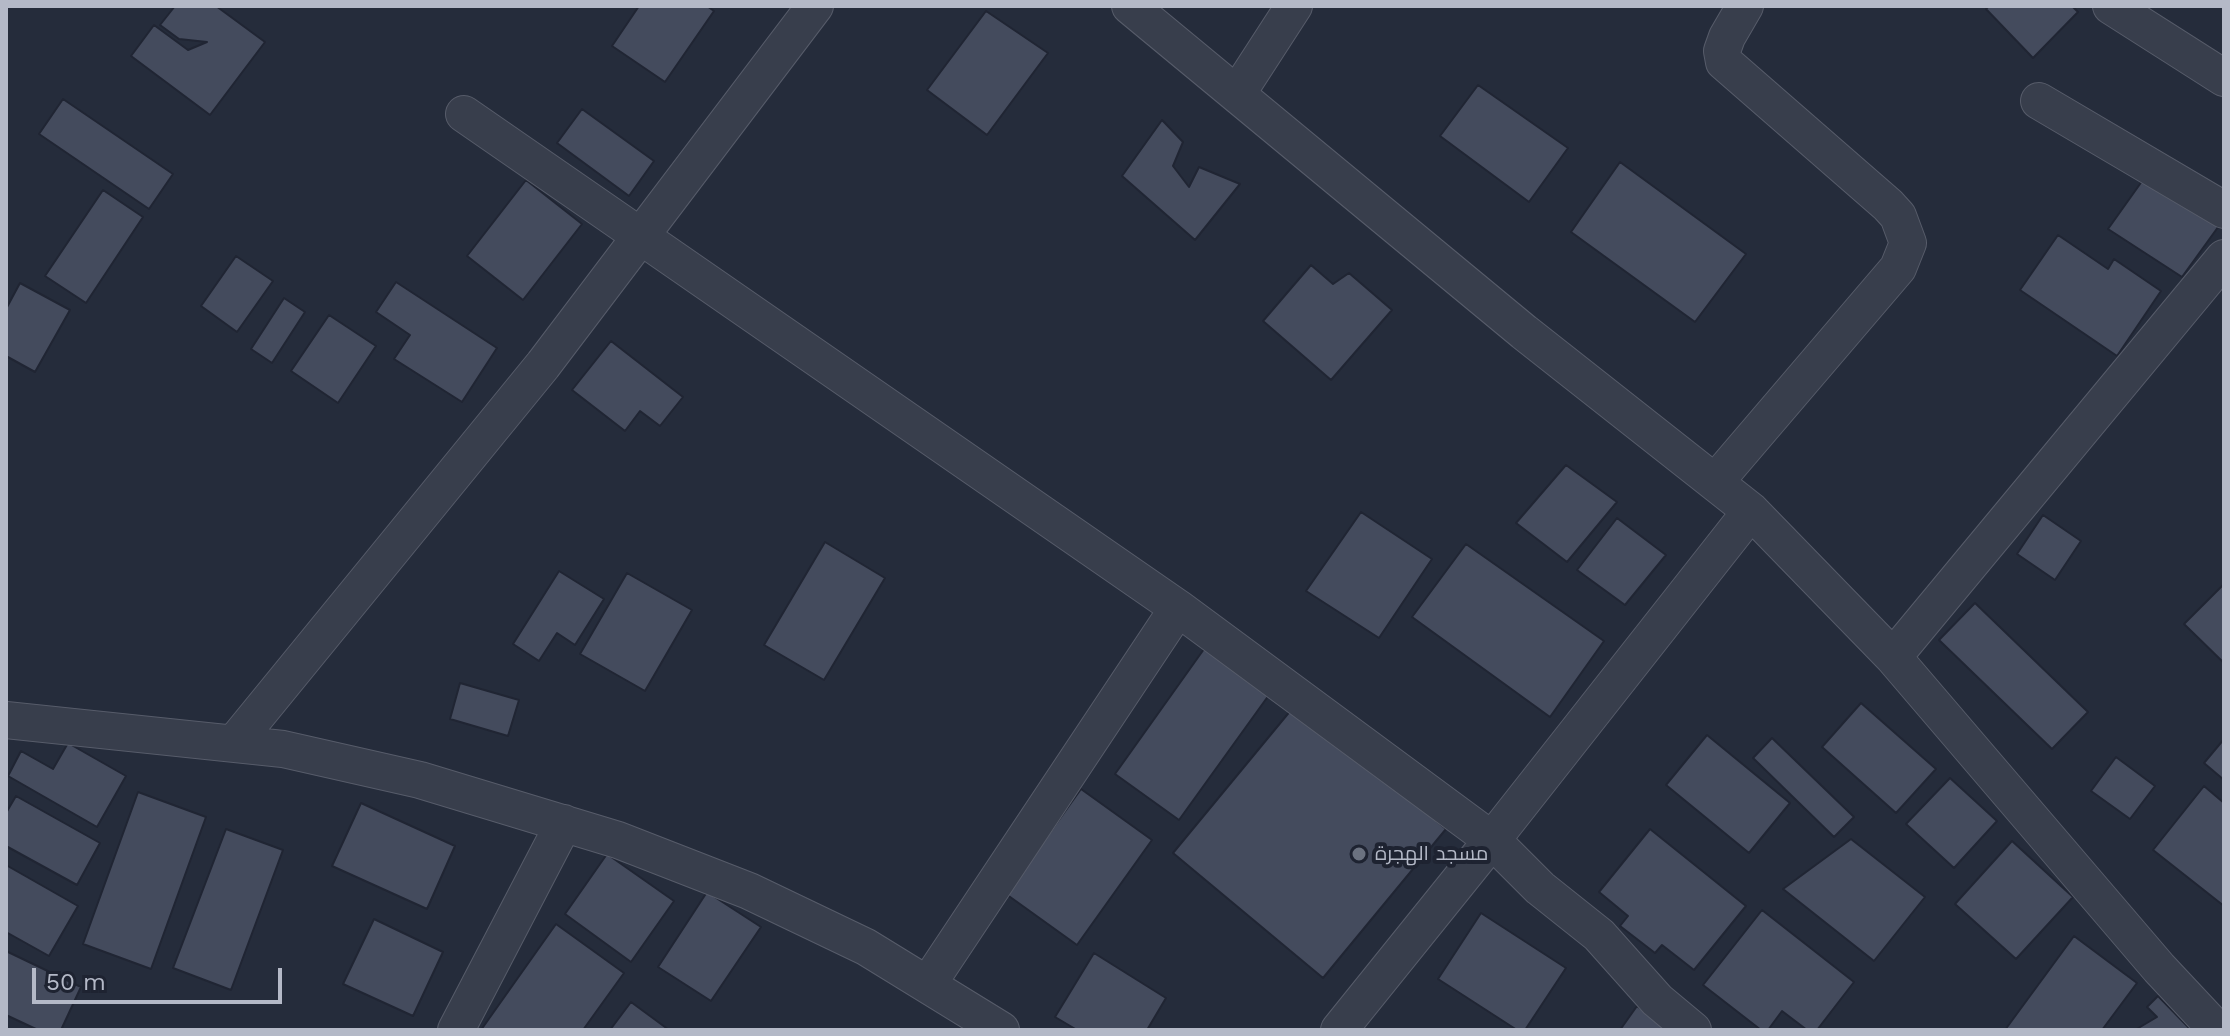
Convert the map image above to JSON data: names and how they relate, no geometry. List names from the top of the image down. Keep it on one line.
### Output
{"places":["مسجد الهجرة"],"scale_bar":"50 m"}
